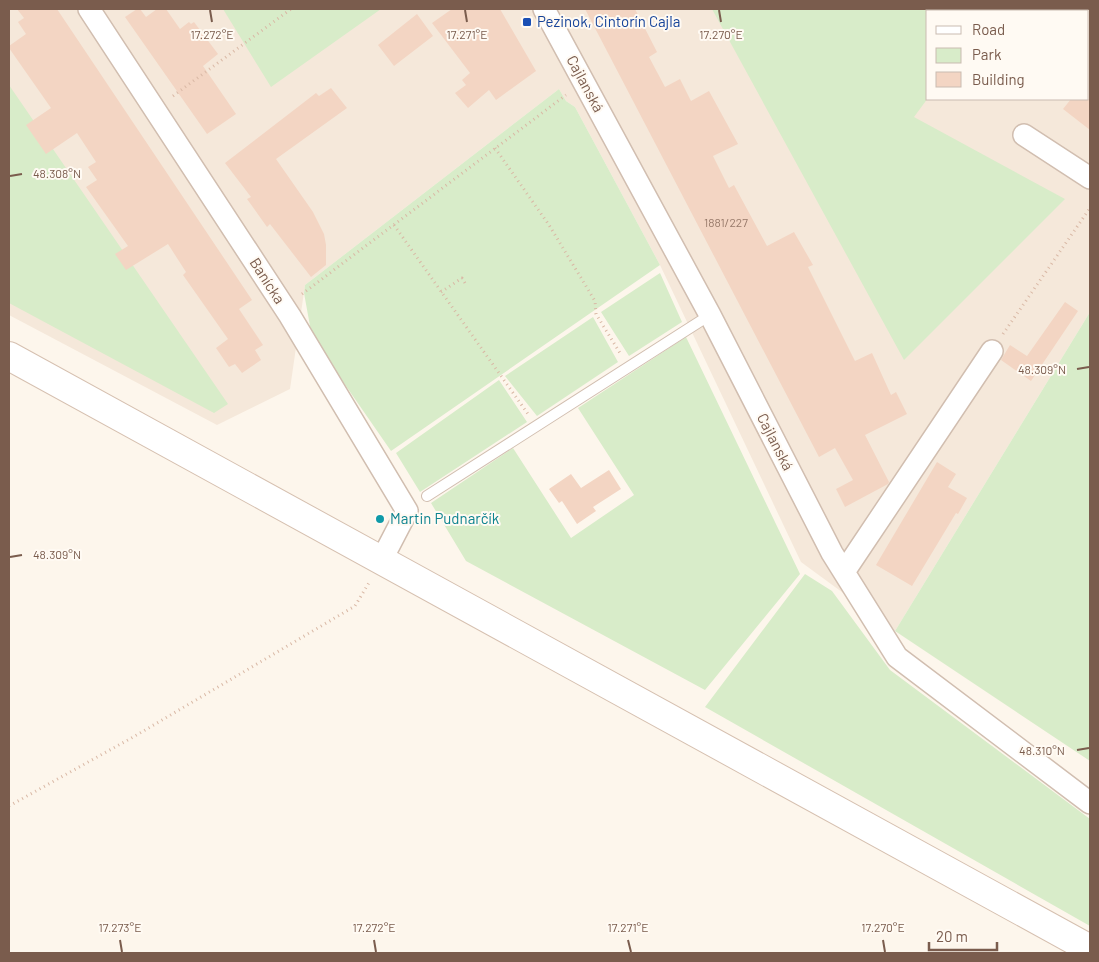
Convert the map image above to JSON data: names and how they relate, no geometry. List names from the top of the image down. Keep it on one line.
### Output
{"streets":{"street":["Cajlanská","Banícka"]},"places":{"transit":["Pezinok, Cintorín Cajla"],"other":["Martin Pudnarčík"]},"house_numbers":["1881/227"],"legend":["Road","Park","Building"],"scale_bar":"20 m","coordinates":["17.272°E","17.271°E","17.270°E","48.308°N","48.309°N","48.310°N","17.273°E"]}
